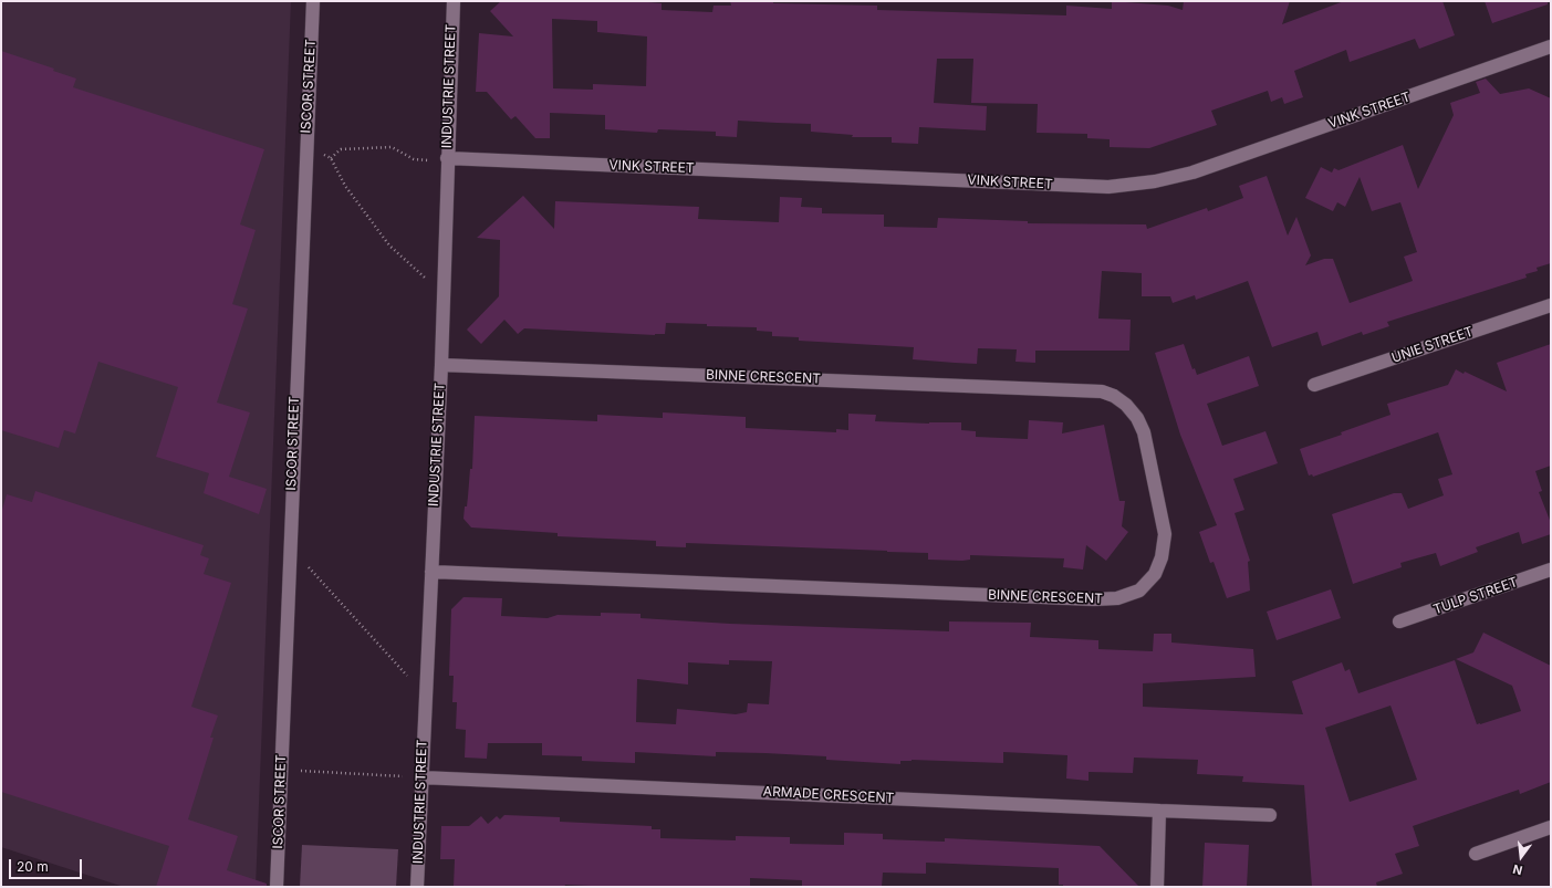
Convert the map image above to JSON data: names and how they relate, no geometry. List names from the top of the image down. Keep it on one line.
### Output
{"streets":{"street":["ISCOR STREET","INDUSTRIE STREET","VINK STREET","UNIE STREET","BINNE CRESCENT","TULP STREET","ARMADE CRESCENT"]},"crossings":[["INDUSTRIE STREET","VINK STREET"],["INDUSTRIE STREET","BINNE CRESCENT"],["INDUSTRIE STREET","ARMADE CRESCENT"]],"scale_bar":"20 m","north":"bottom"}
